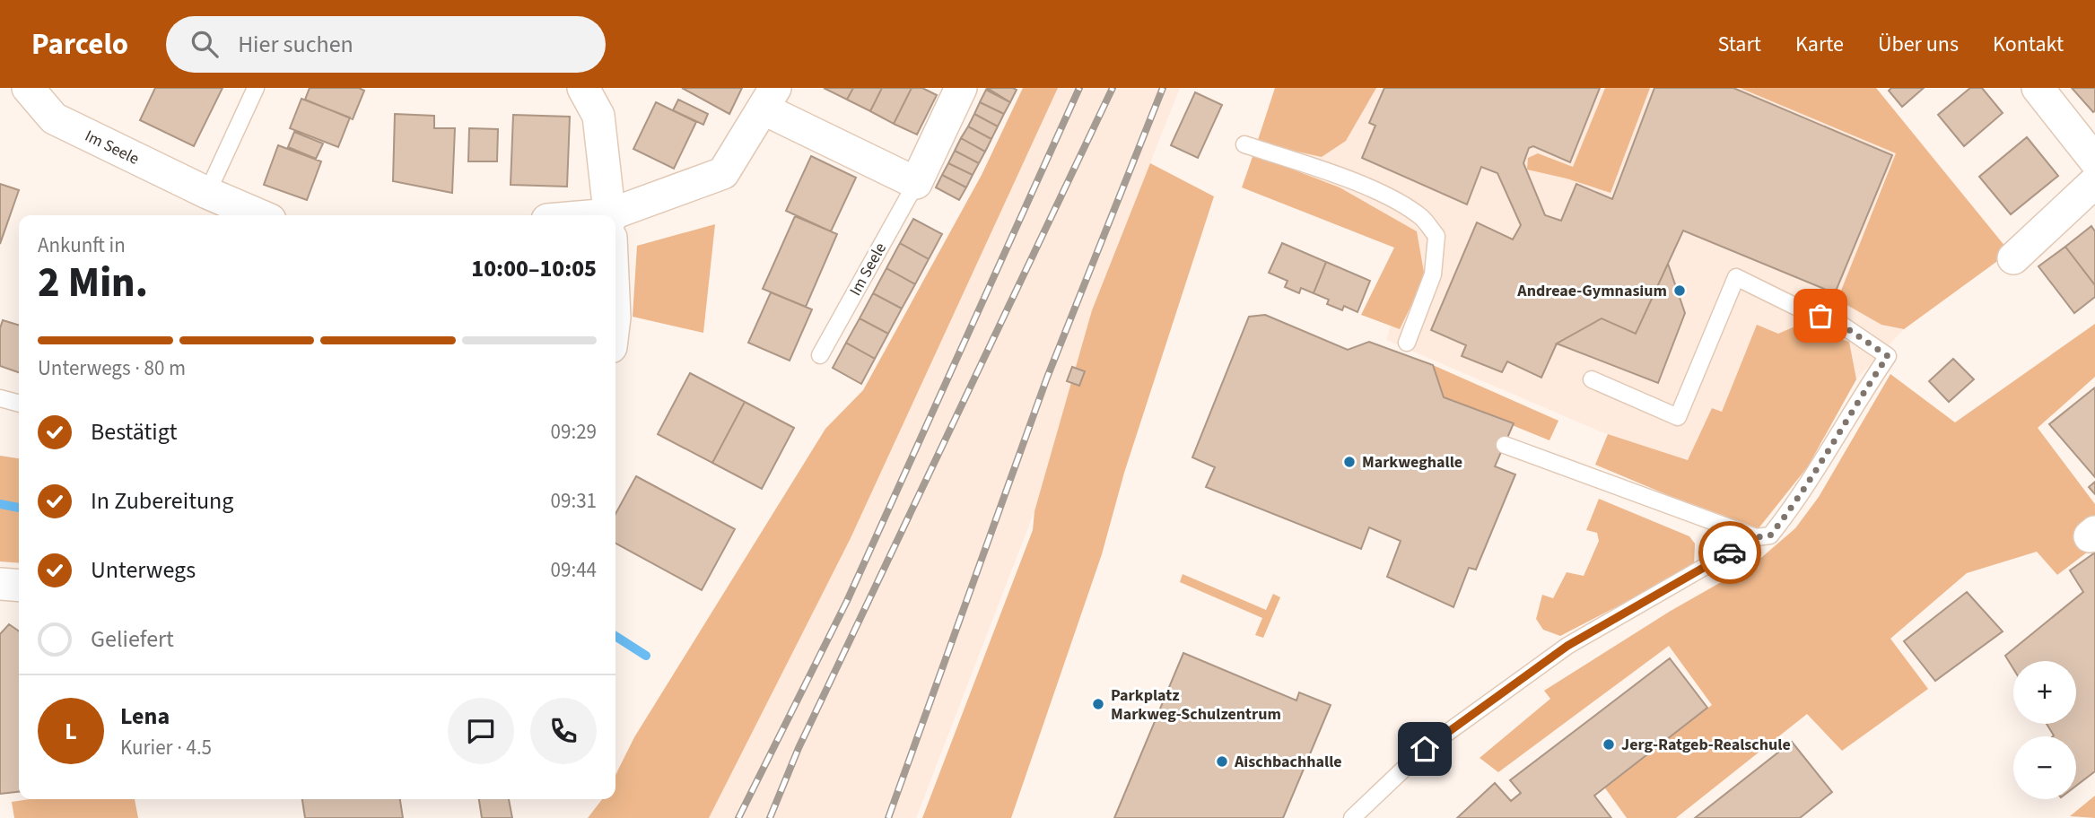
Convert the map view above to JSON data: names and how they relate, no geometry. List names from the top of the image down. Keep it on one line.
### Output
{"streets":{"street":["Im Seele"]},"places":["Andreae-Gymnasium","Markweghalle","Parkplatz Markweg-Schulzentrum","Jerg-Ratgeb-Realschule","Aischbachhalle"],"page":{"header":"Parcelo","search":"Hier suchen","nav":["Start","Karte","Über uns","Kontakt"],"heading":["2 Min.","Ankunft in","10:00–10:05"],"panel":["Lena","Kurier · 4.5"],"bar":"Unterwegs · 80 m","list":[["Bestätigt","09:29"],["In Zubereitung","09:31"],["Unterwegs","09:44"],"Geliefert"],"map_buttons":["+","−"],"round":"L"}}
